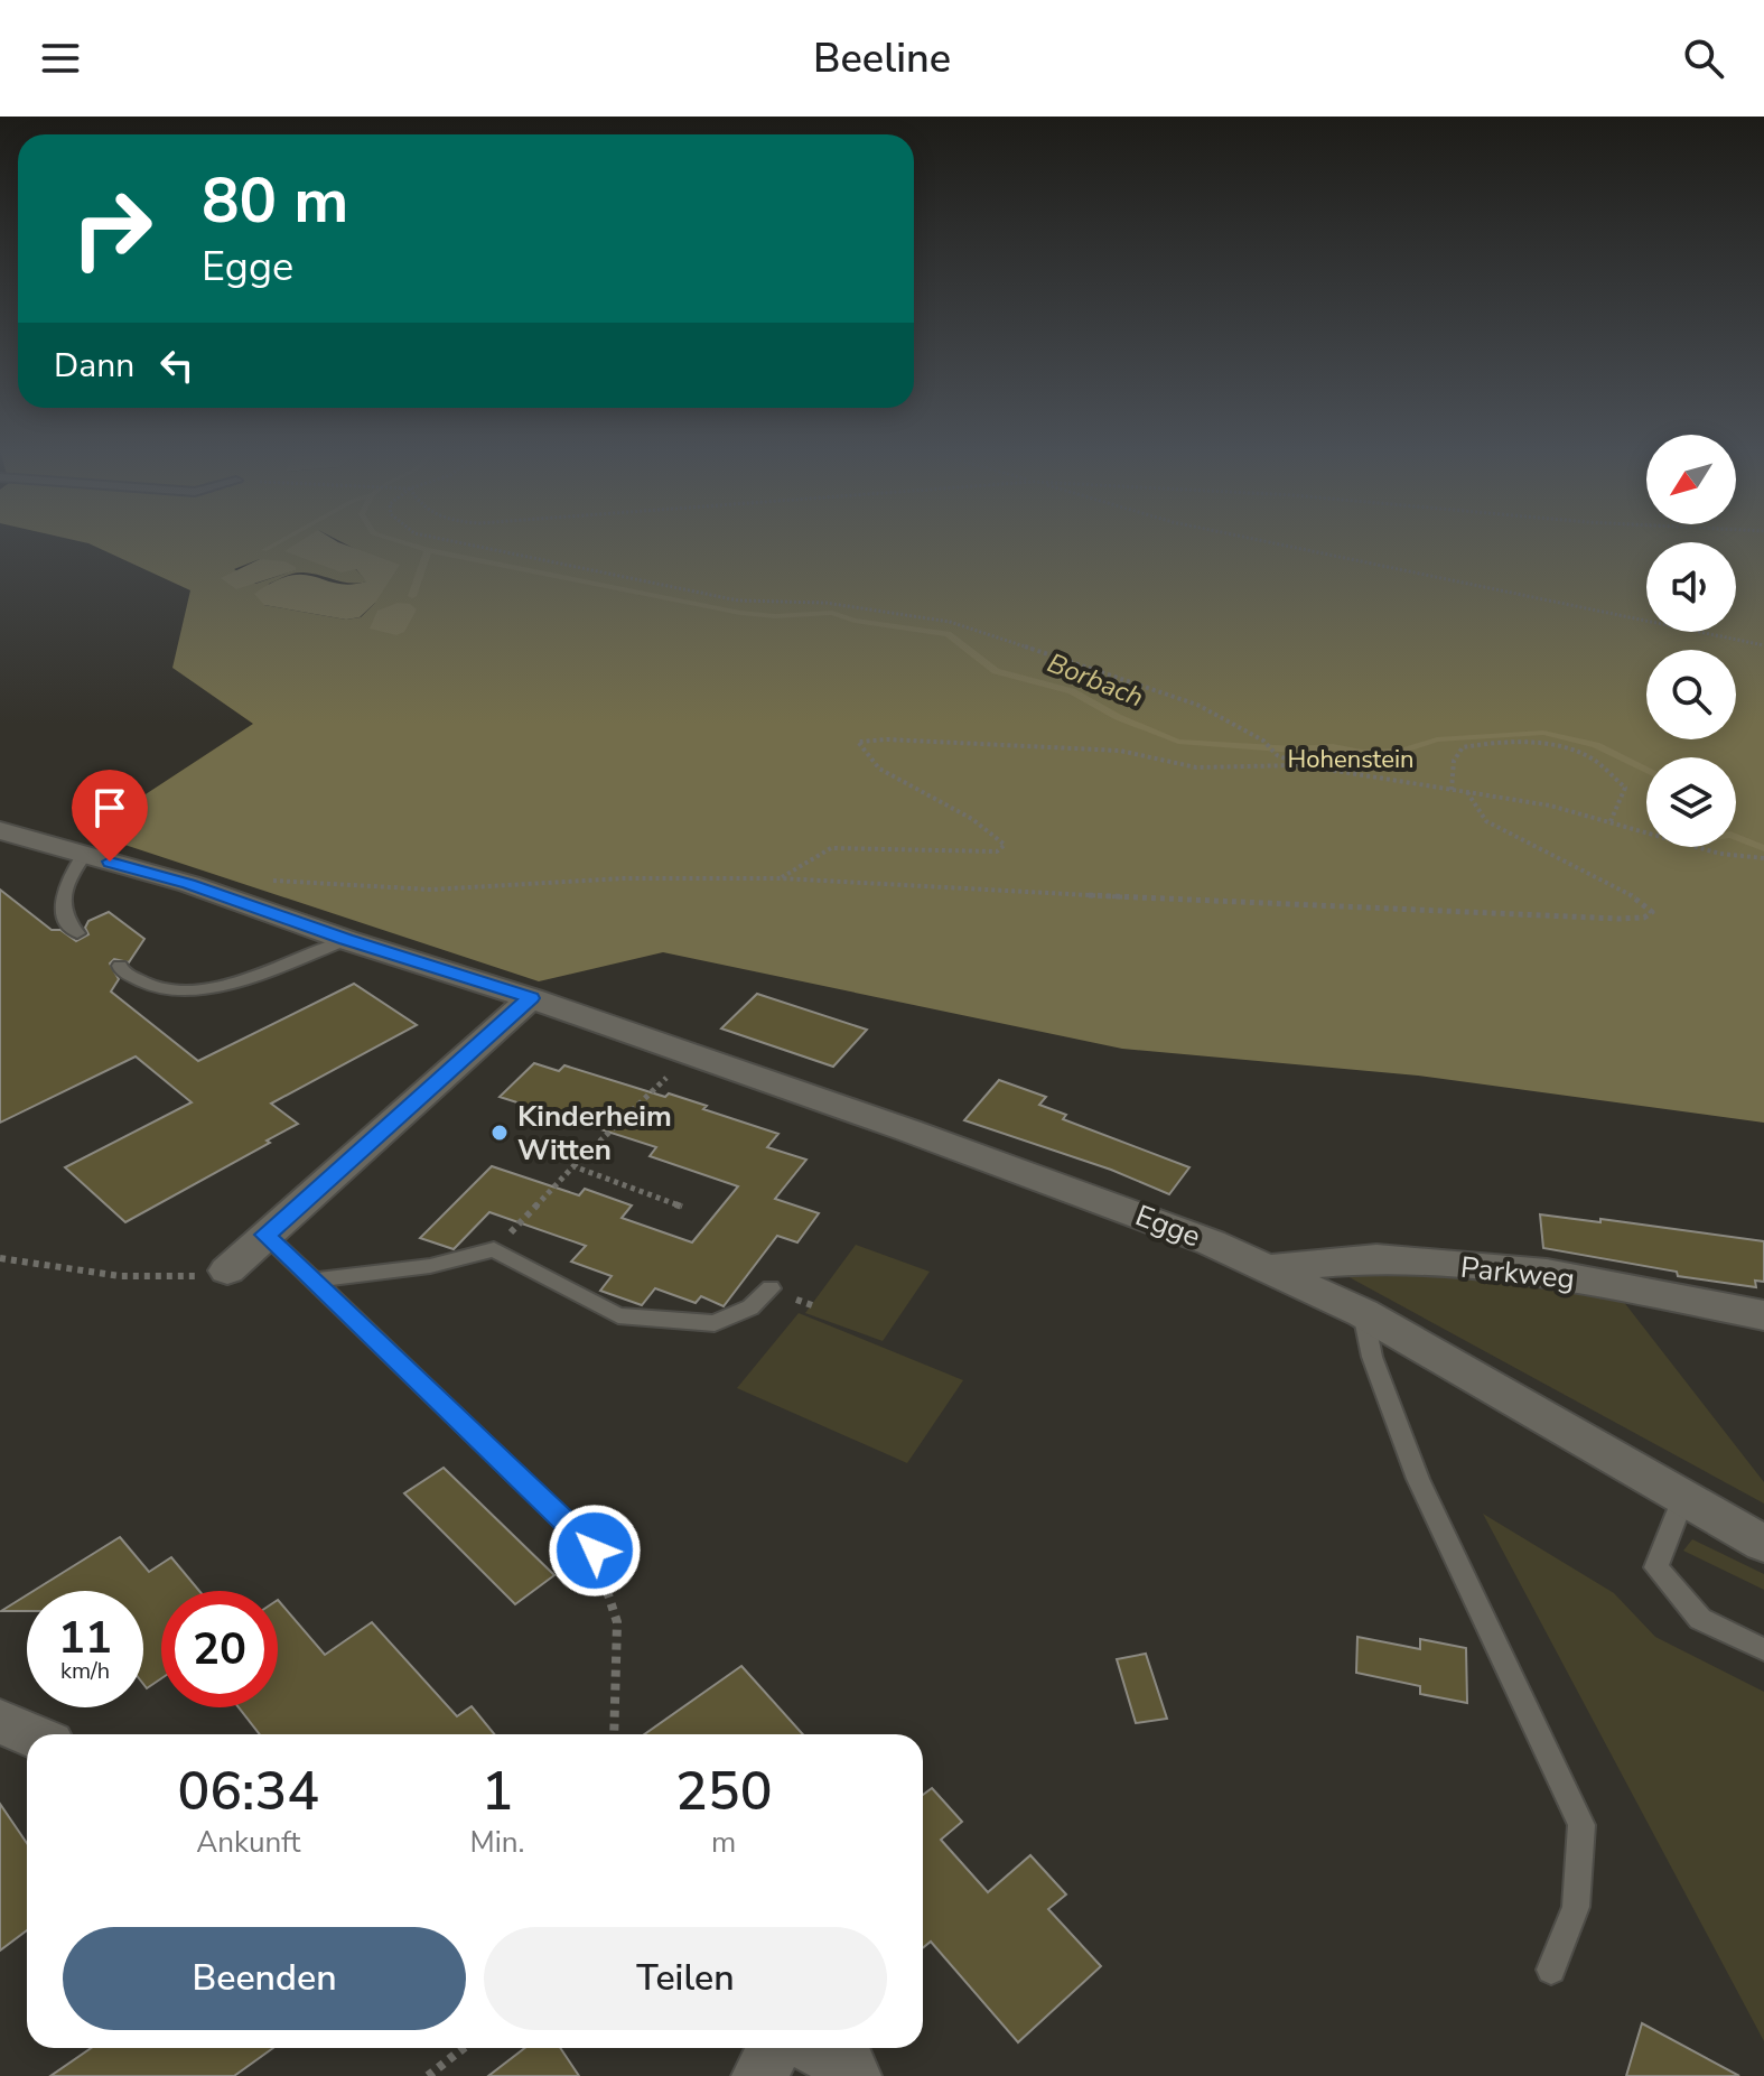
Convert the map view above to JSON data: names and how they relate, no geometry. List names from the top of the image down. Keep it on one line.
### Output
{"streets":{"street":["Egge","Parkweg"]},"crossings":[["Egge","Parkweg"]],"water":["Borbach"],"parks":["Hohenstein"],"places":["Kinderheim Witten"],"north":"bottom left","page":{"header":"Beeline","turn":["80 m","Egge"],"then":"Dann","speed":"11 km/h","limit":"20","eta":["06:34","Ankunft","1","Min.","250","m"],"buttons":["Beenden","Teilen"]}}
